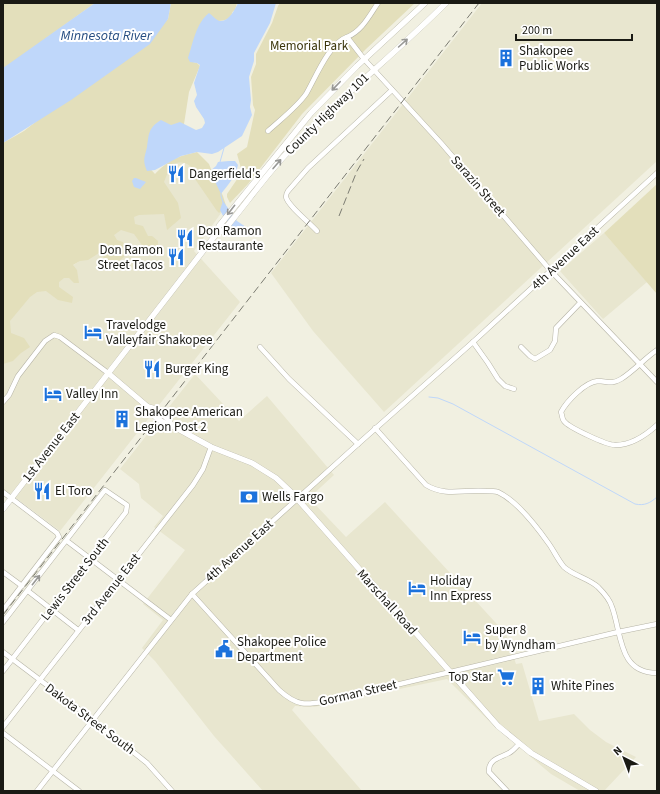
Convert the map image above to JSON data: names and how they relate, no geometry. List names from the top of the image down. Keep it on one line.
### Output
{"streets":{"main road":["County Highway 101","1st Avenue East","Marschall Road"],"street":["Sarazin Street","4th Avenue East","Lewis Street South","3rd Avenue East","Gorman Street","Dakota Street South"]},"crossings":[["County Highway 101","Sarazin Street"],["County Highway 101","1st Avenue East"],["Sarazin Street","4th Avenue East"],["4th Avenue East","Marschall Road"],["4th Avenue East","Gorman Street"],["4th Avenue East","Dakota Street South"],["1st Avenue East","Marschall Road"],["Lewis Street South","Dakota Street South"],["3rd Avenue East","Marschall Road"],["3rd Avenue East","Dakota Street South"],["Marschall Road","Gorman Street"]],"water":["Minnesota River"],"parks":["Memorial Park"],"places":{"building":["Shakopee Public Works","Shakopee American Legion Post 2","White Pines"],"restaurant":["Dangerfield's","Don Ramon Restaurante","Don Ramon Street Tacos","Burger King","El Toro"],"hotel":["Travelodge Valleyfair Shakopee","Valley Inn","Holiday Inn Express","Super 8 by Wyndham"],"bank":["Wells Fargo"],"public building":["Shakopee Police Department"],"supermarket":["Top Star"]},"scale_bar":"200 m","north":"top left"}
